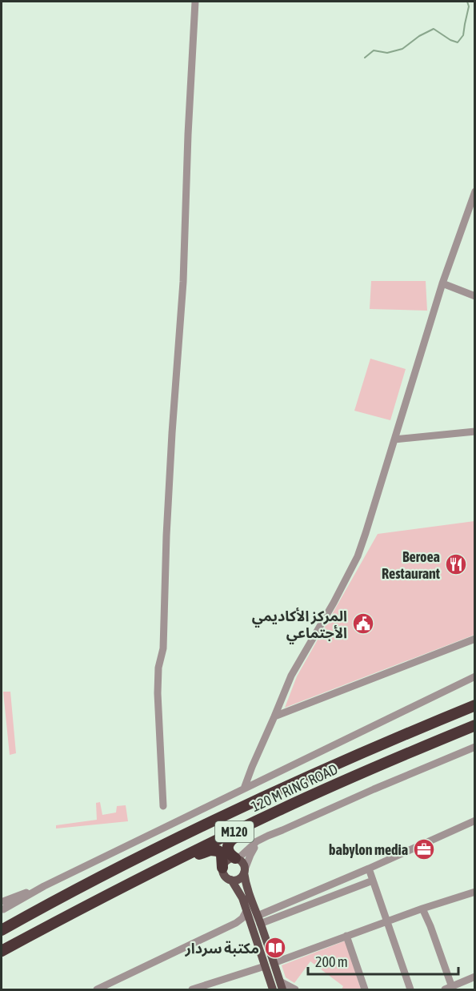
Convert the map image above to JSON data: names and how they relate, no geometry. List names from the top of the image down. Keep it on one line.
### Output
{"streets":{"highway":["120 M RING ROAD","M120"]},"places":{"restaurant":["Beroea Restaurant"],"public building":["المركز الأكاديمي الأجتماعي"],"office":["babylon media"],"library":["مكتبة سردار"]},"scale_bar":"200 m"}
